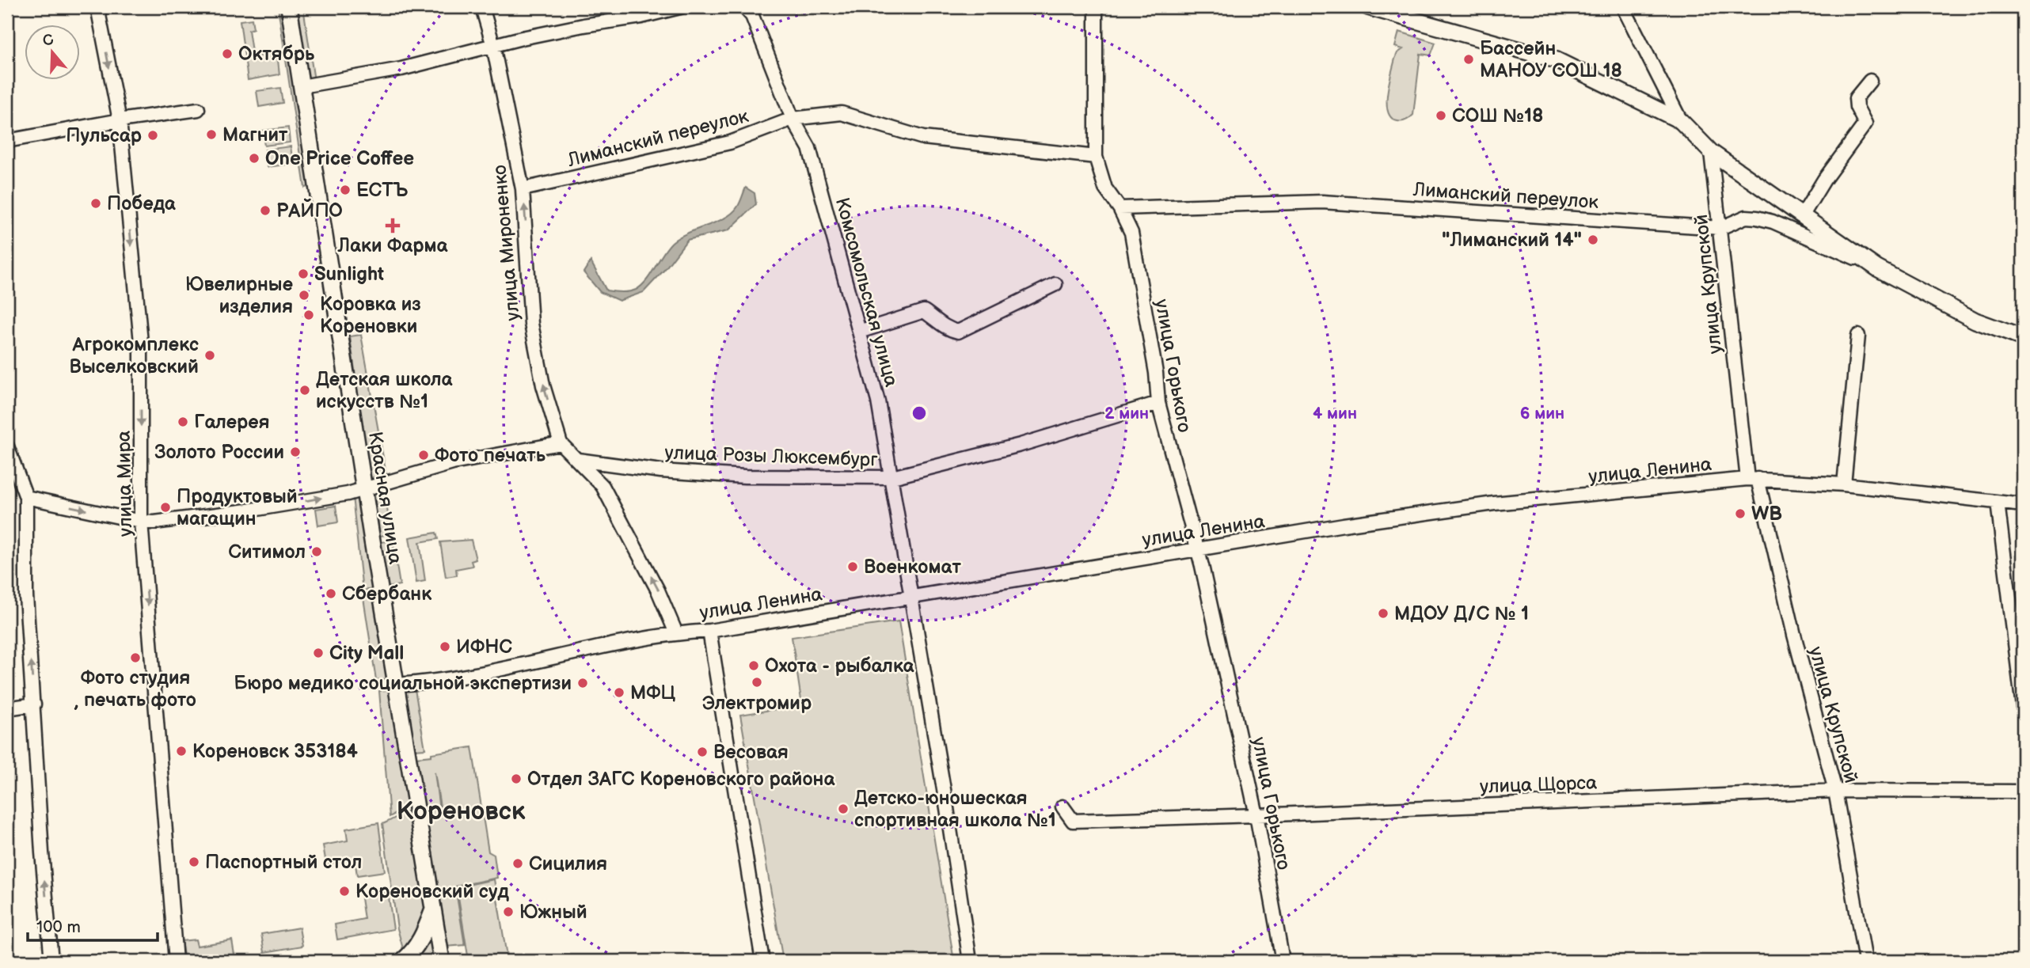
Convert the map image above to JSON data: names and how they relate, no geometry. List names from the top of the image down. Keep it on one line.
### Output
{"streets":{"main road":["Красная улица"],"street":["Лиманский переулок","улица Мироненко","улица Крупской","Комсомольская улица","улица Горького","улица Розы Люксембург","улица Ленина","улица Мира","улица Щорса"]},"crossings":[["Лиманский переулок","улица Мироненко"],["Лиманский переулок","улица Крупской"],["Лиманский переулок","Комсомольская улица"],["Лиманский переулок","улица Горького"],["улица Крупской","улица Ленина"],["улица Крупской","улица Щорса"],["Комсомольская улица","улица Розы Люксембург"],["Комсомольская улица","улица Ленина"],["улица Горького","улица Розы Люксембург"],["улица Горького","улица Ленина"],["улица Горького","улица Щорса"],["улица Ленина","Красная улица"]],"one_way":["улица Мироненко","улица Мира"],"districts":["Кореновск"],"places":{"other":["Октябрь","Бассейн МАНОУ СОШ 18","СОШ №18","Магнит","Пульсар","One Price Coffee","ЕСТЪ","Победа","РАЙПО","\"Лиманский 14\"","Sunlight","Ювелирные изделия","Коровка из Кореновки","Агрокомплекс Выселковский","Детская школа искусств №1","Галерея","Золото России","Фото печать","Продуктовый магащин","WB","Ситимол","Военкомат","Сбербанк","МДОУ Д/С № 1","ИФНС","City Mall","Фото студия , печать фото","Охота - рыбалка","Электромир","Бюро медико социальной экспертизи","МФЦ","Кореновск 353184","Весовая","Отдел ЗАГС Кореновского района","Детско-юношеская спортивная школа №1","Паспортный стол","Сицилия","Кореновский суд","Южный"],"health":["Лаки Фарма"]},"scale_bar":"100 m","north":"top","rings":["2 мин","4 мин","6 мин"]}
